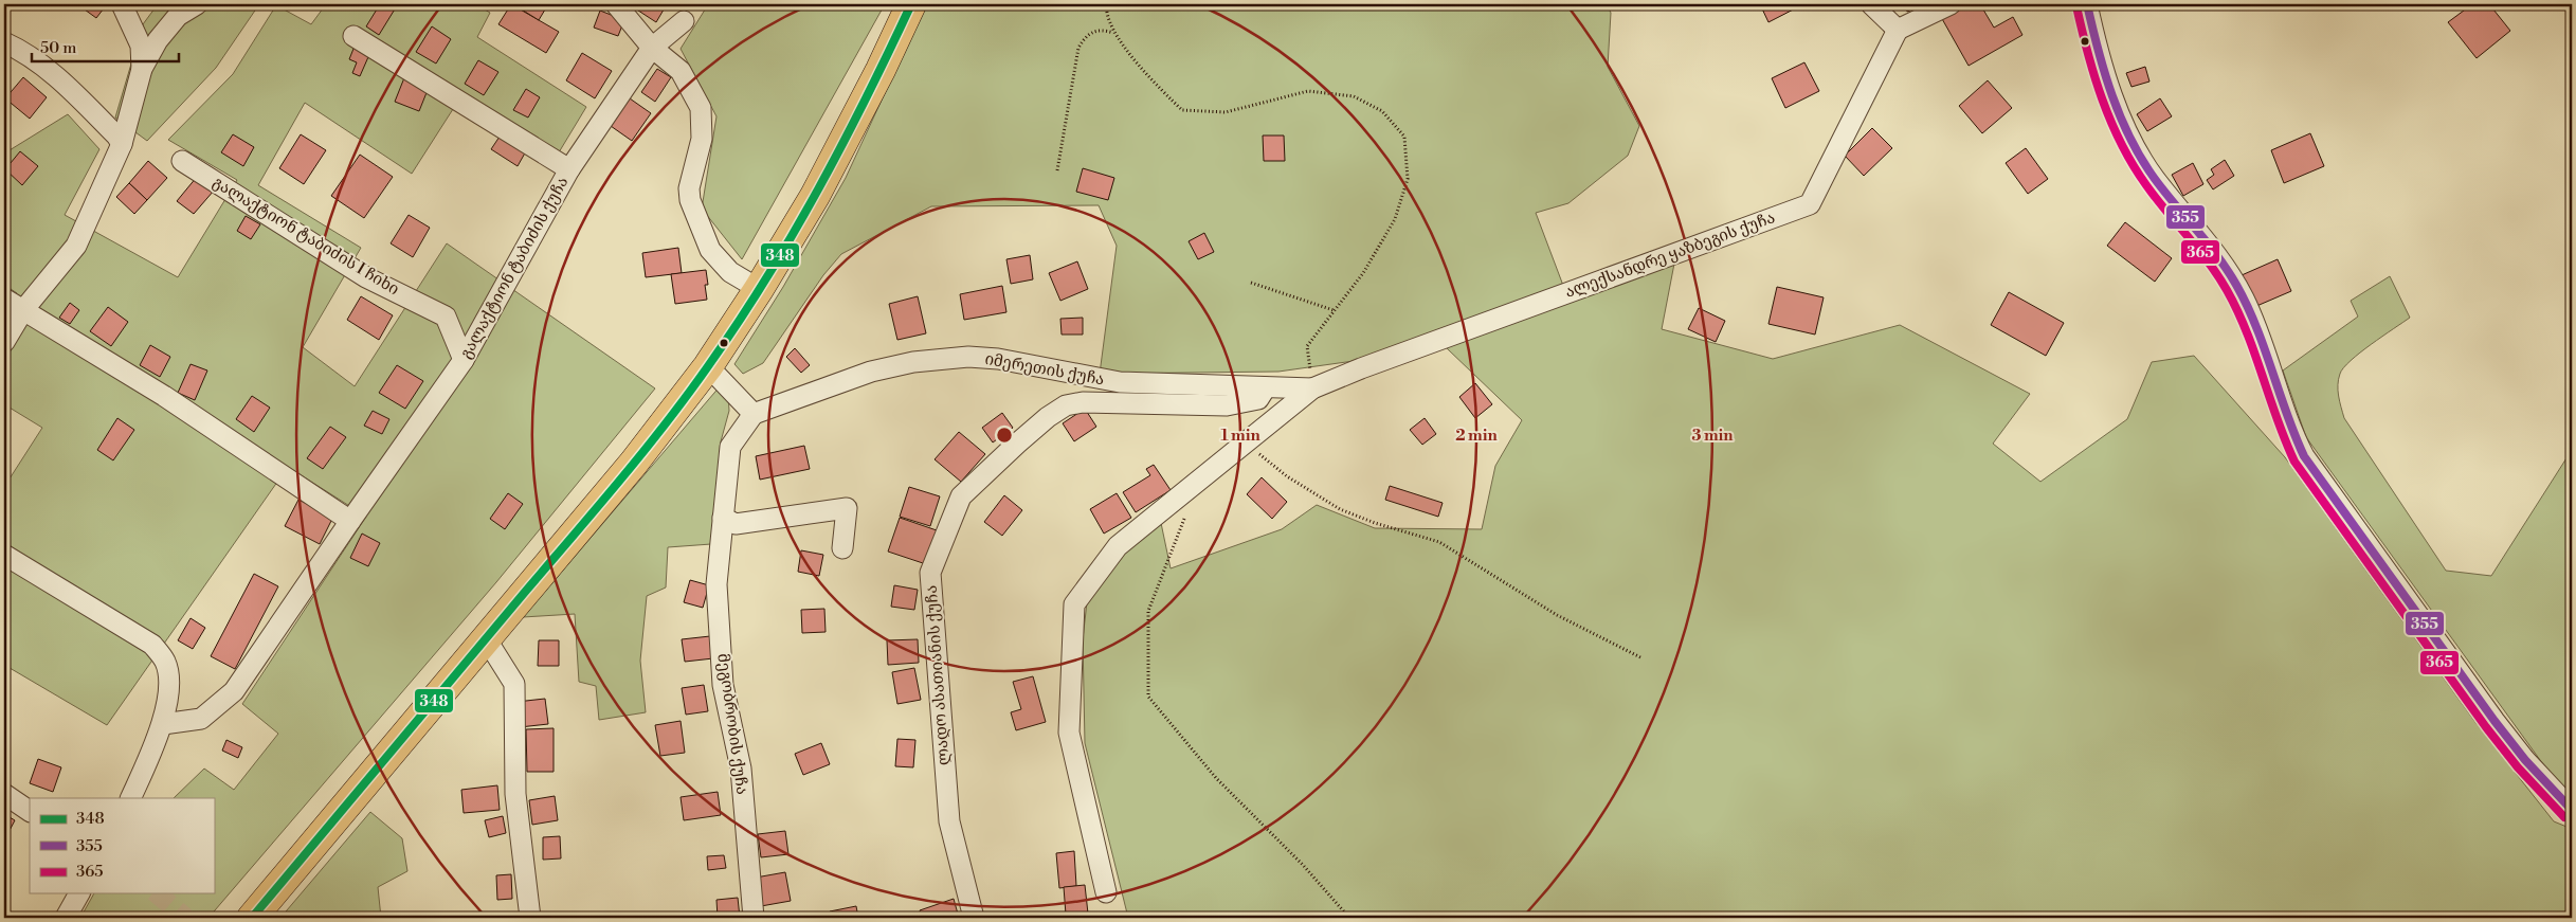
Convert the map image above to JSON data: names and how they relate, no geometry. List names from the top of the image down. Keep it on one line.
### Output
{"streets":{"street":["გალაქტიონ ტაბიძის I ჩიხი","ალექსანდრე ყაზბეგის ქუჩა","გალაქტიონ ტაბიძის ქუჩა","იმერეთის ქუჩა","ლადო ასათიანის ქუჩა","მეგობრობის ქუჩა"]},"crossings":[["გალაქტიონ ტაბიძის I ჩიხი","გალაქტიონ ტაბიძის ქუჩა"],["ალექსანდრე ყაზბეგის ქუჩა","იმერეთის ქუჩა"],["იმერეთის ქუჩა","ლადო ასათიანის ქუჩა"],["იმერეთის ქუჩა","მეგობრობის ქუჩა"]],"lines":["transit line 348","transit line 355","transit line 365"],"legend":["348","355","365"],"scale_bar":"50 m","rings":["1 min","2 min","3 min"]}
